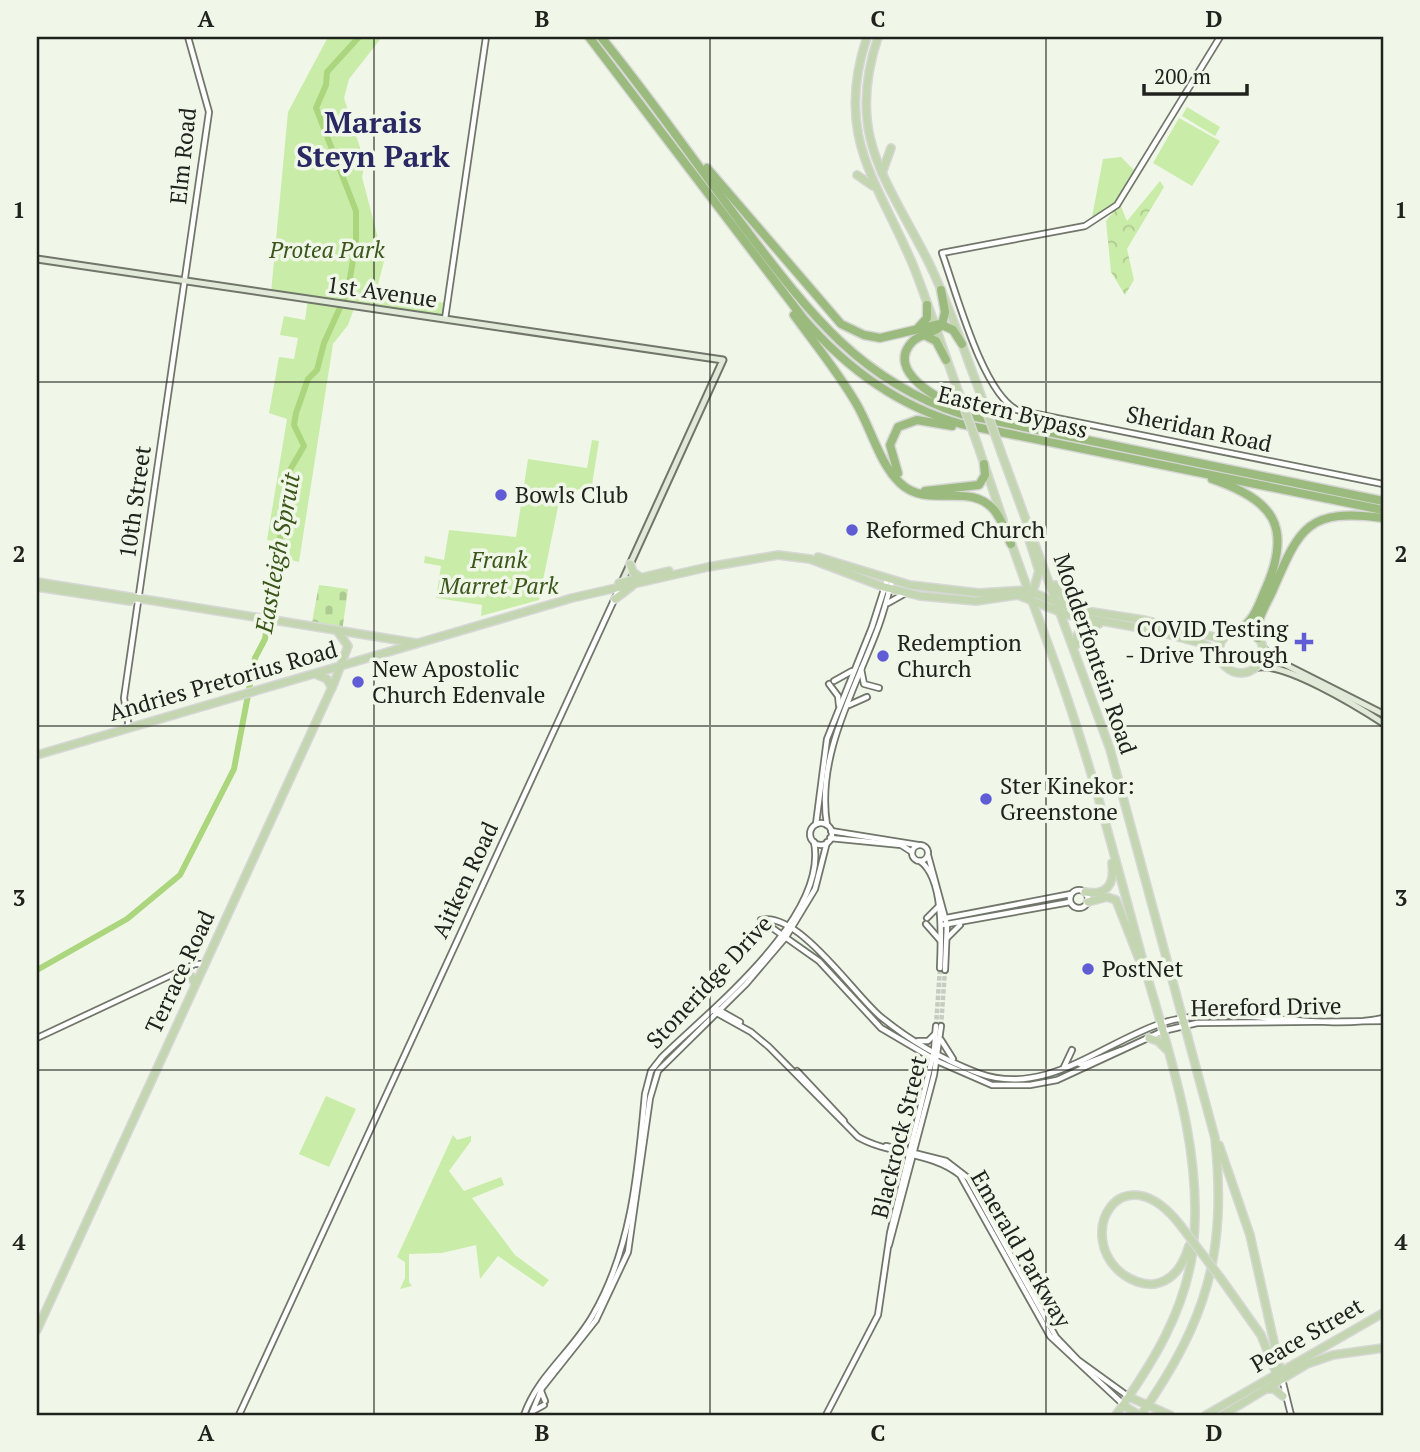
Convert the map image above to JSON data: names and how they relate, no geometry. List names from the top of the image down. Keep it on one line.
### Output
{"streets":{"highway":["Eastern Bypass"],"main road":["1st Avenue","Modderfontein Road","Andries Pretorius Road","Aitken Road","Terrace Road","Peace Street"],"street":["Elm Road","Sheridan Road","10th Street","Stoneridge Drive","Hereford Drive","Blackrock Street","Emerald Parkway"]},"crossings":[["Elm Road","1st Avenue"],["Elm Road","10th Street"],["1st Avenue","10th Street"],["1st Avenue","Aitken Road"],["10th Street","Andries Pretorius Road"],["Modderfontein Road","Hereford Drive"],["Modderfontein Road","Emerald Parkway"],["Andries Pretorius Road","Aitken Road"],["Andries Pretorius Road","Terrace Road"],["Stoneridge Drive","Hereford Drive"],["Stoneridge Drive","Emerald Parkway"],["Hereford Drive","Blackrock Street"],["Blackrock Street","Emerald Parkway"]],"districts":["Marais Steyn Park"],"water":["Eastleigh Spruit"],"parks":["Protea Park","Frank Marret Park"],"places":{"other":["Bowls Club","Reformed Church","Redemption Church","New Apostolic Church Edenvale","Ster Kinekor: Greenstone","PostNet"],"health":["COVID Testing - Drive Through"]},"scale_bar":"200 m","grid":{"columns":["A","B","C","D"],"rows":["1","2","3","4"]}}
